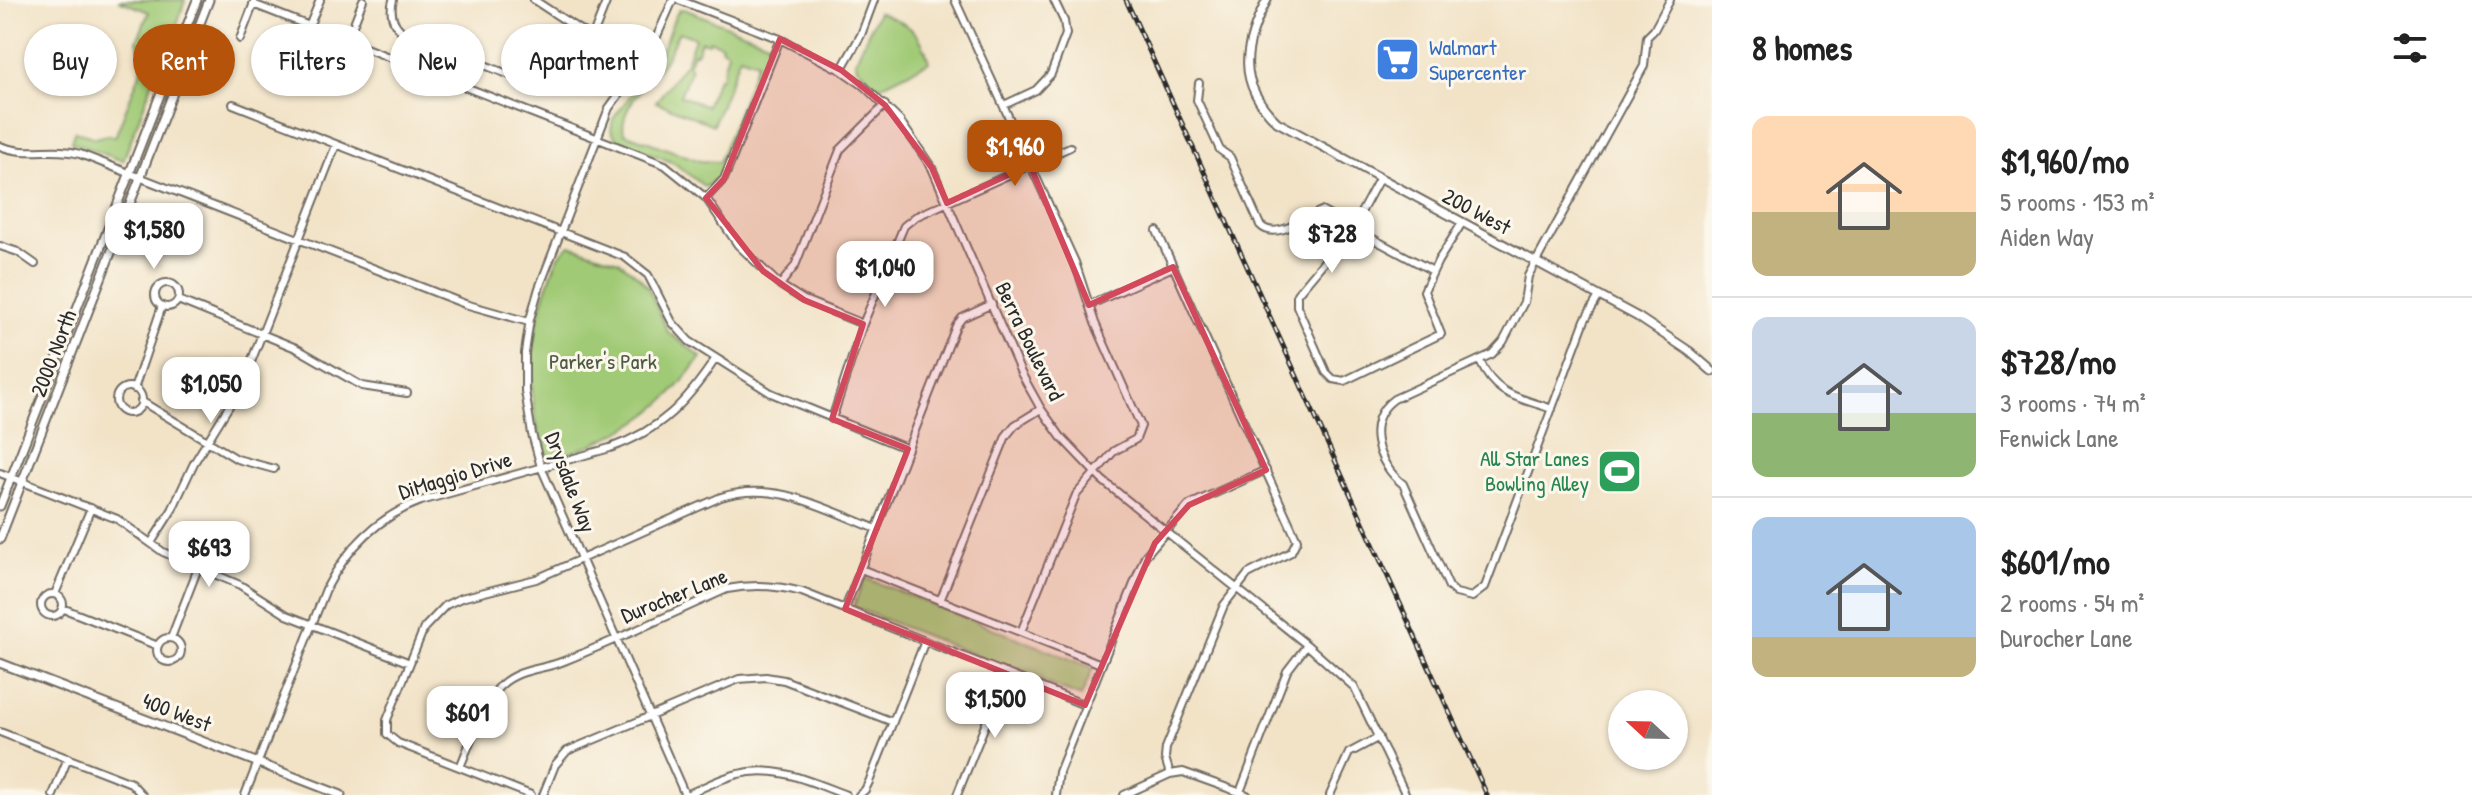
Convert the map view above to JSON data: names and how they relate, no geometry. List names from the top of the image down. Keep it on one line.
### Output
{"streets":{"street":["200 West","Berra Boulevard","2000 North","DiMaggio Drive","Drysdale Way","Durocher Lane","400 West"]},"crossings":[["DiMaggio Drive","Drysdale Way"],["DiMaggio Drive","400 West"],["Drysdale Way","Durocher Lane"]],"parks":["Parker's Park"],"places":{"supermarket":["Walmart Supercenter"],"sports":["All Star Lanes Bowling Alley"]},"north":"left","page":{"heading":"8 homes","chip":["Buy","Rent","Filters","New","Apartment"],"list":[{"name":"$1,960/mo","note":"5 rooms · 153 m² · Aiden Way"},{"name":"$728/mo","note":"3 rooms · 74 m² · Fenwick Lane"},{"name":"$601/mo","note":"2 rooms · 54 m² · Durocher Lane"}],"price":["$1,960","$1,580","$728","$1,040","$1,050","$693","$1,500","$601"]}}
